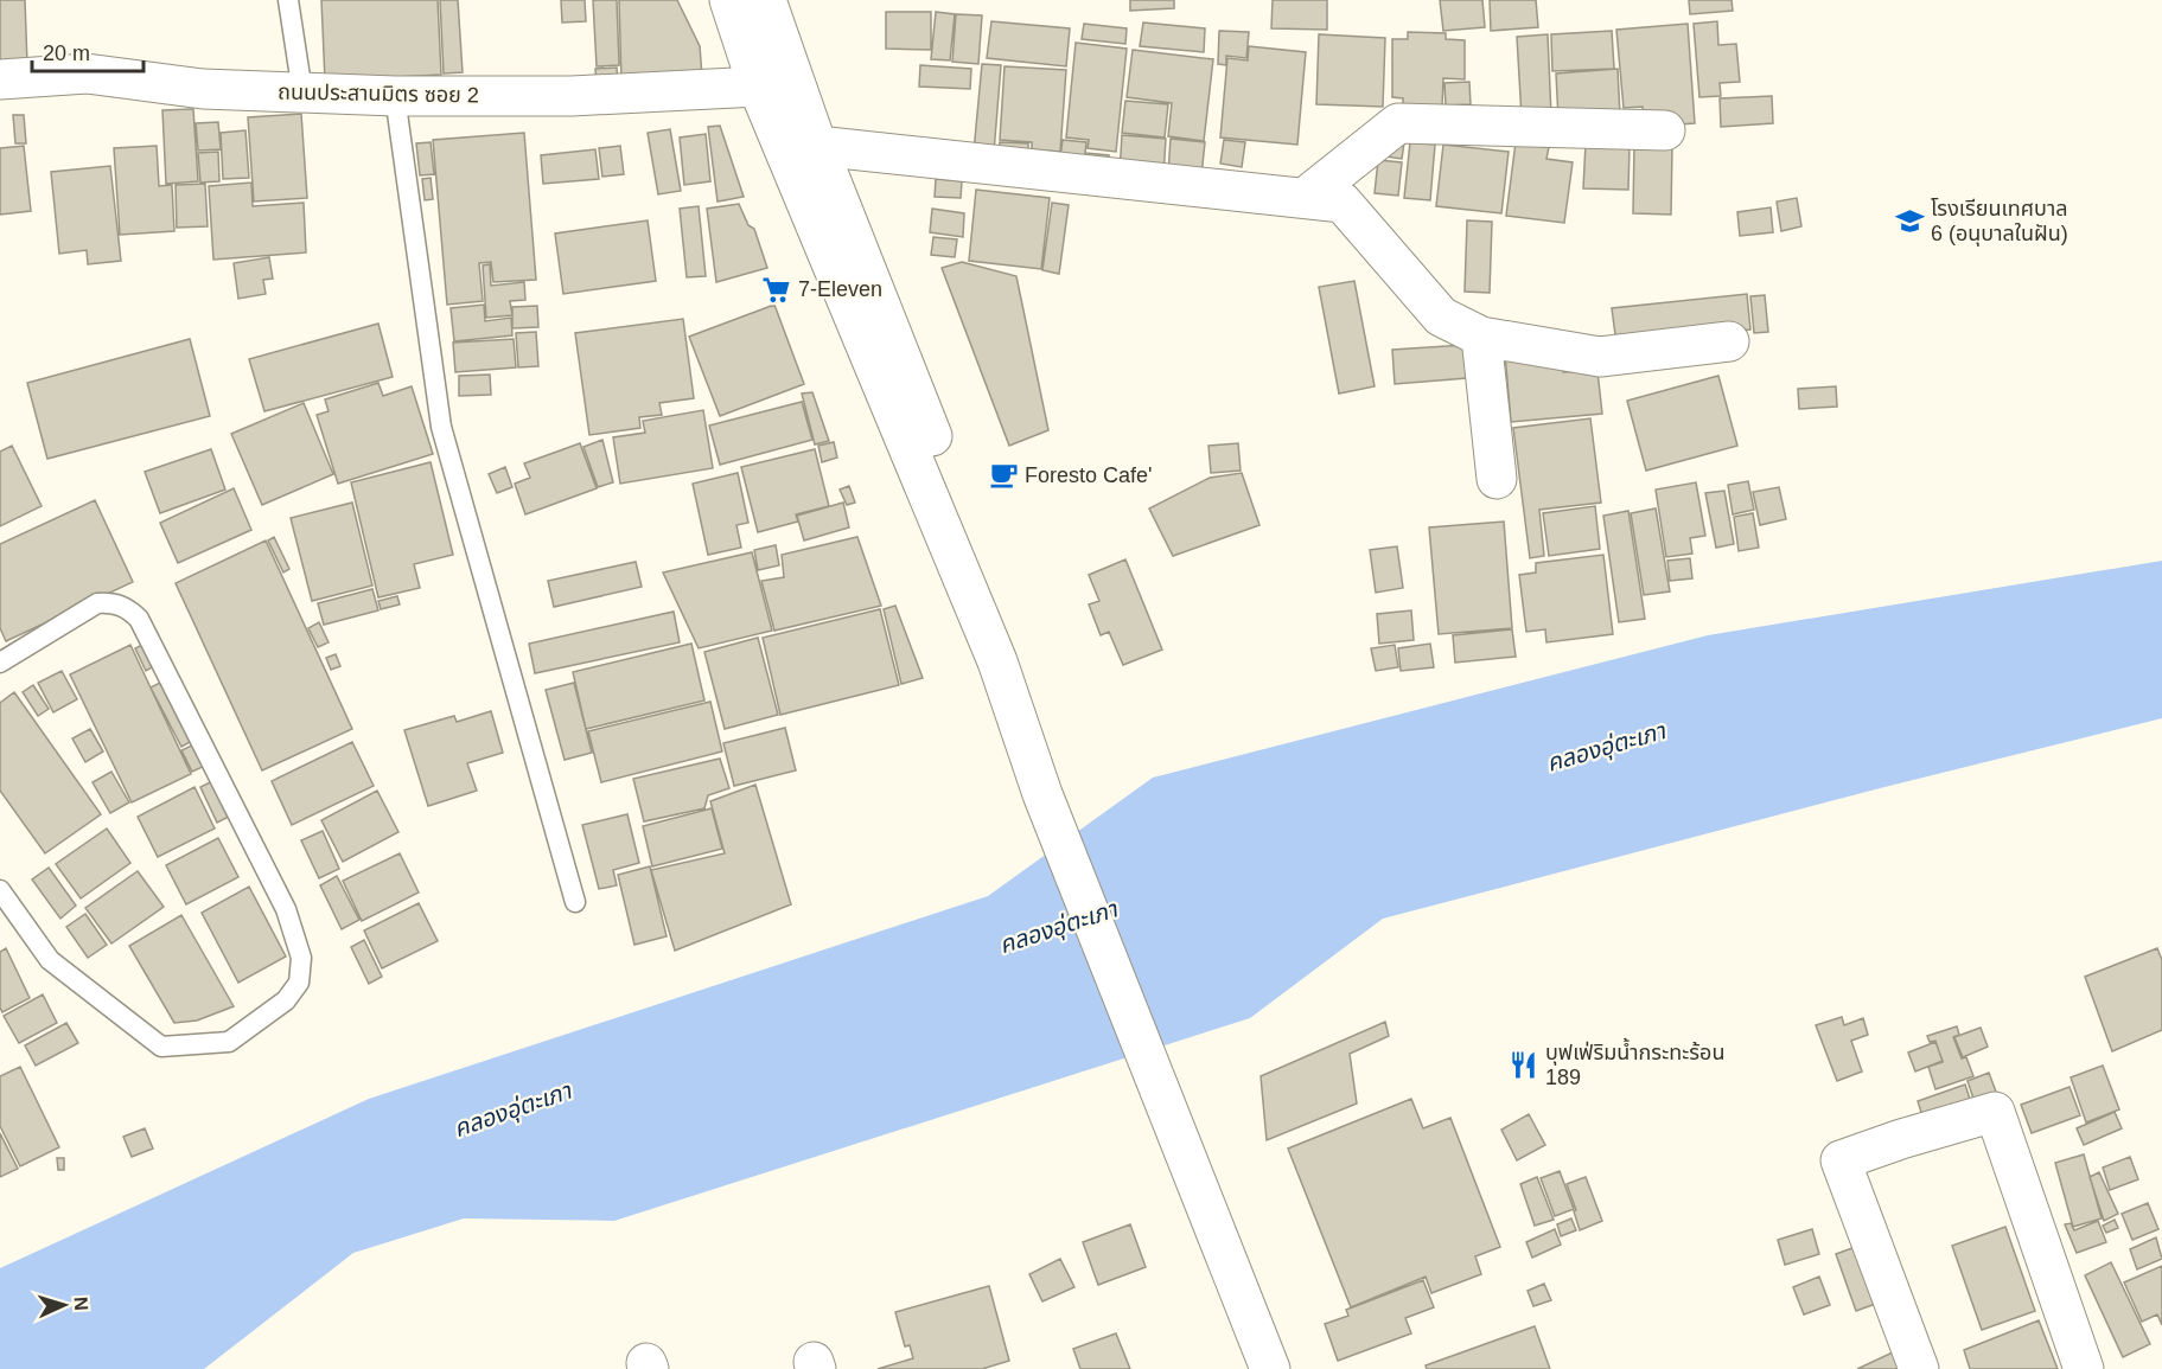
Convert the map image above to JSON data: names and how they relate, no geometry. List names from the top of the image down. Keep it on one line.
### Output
{"streets":{"street":["ถนนประสานมิตร ซอย 2"]},"water":["คลองอุ่ตะเภา"],"places":{"school or university":["โรงเรียนเทศบาล 6 (อนุบาลในฝัน)"],"supermarket":["7-Eleven"],"cafe":["Foresto Cafe'"],"restaurant":["บุฟเฟ่ริมน้ำกระทะร้อน 189"]},"scale_bar":"20 m","north":"right"}
